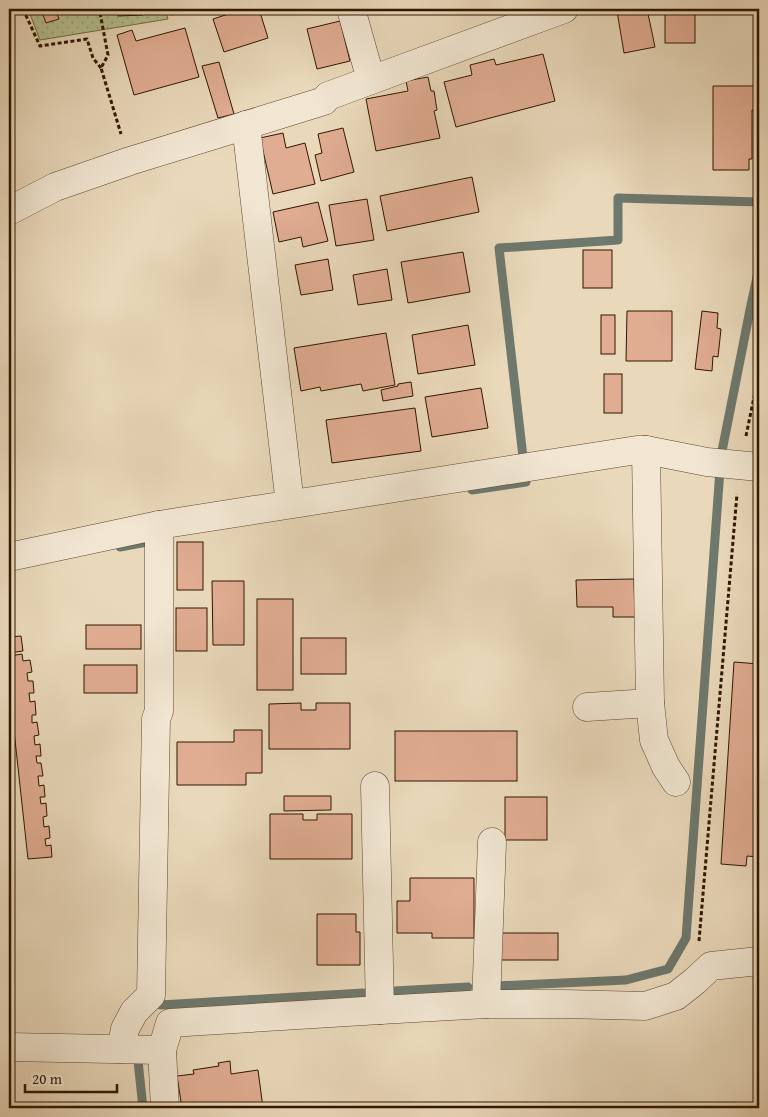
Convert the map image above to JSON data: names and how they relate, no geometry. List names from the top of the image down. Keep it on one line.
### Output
{"scale_bar":"20 m"}
